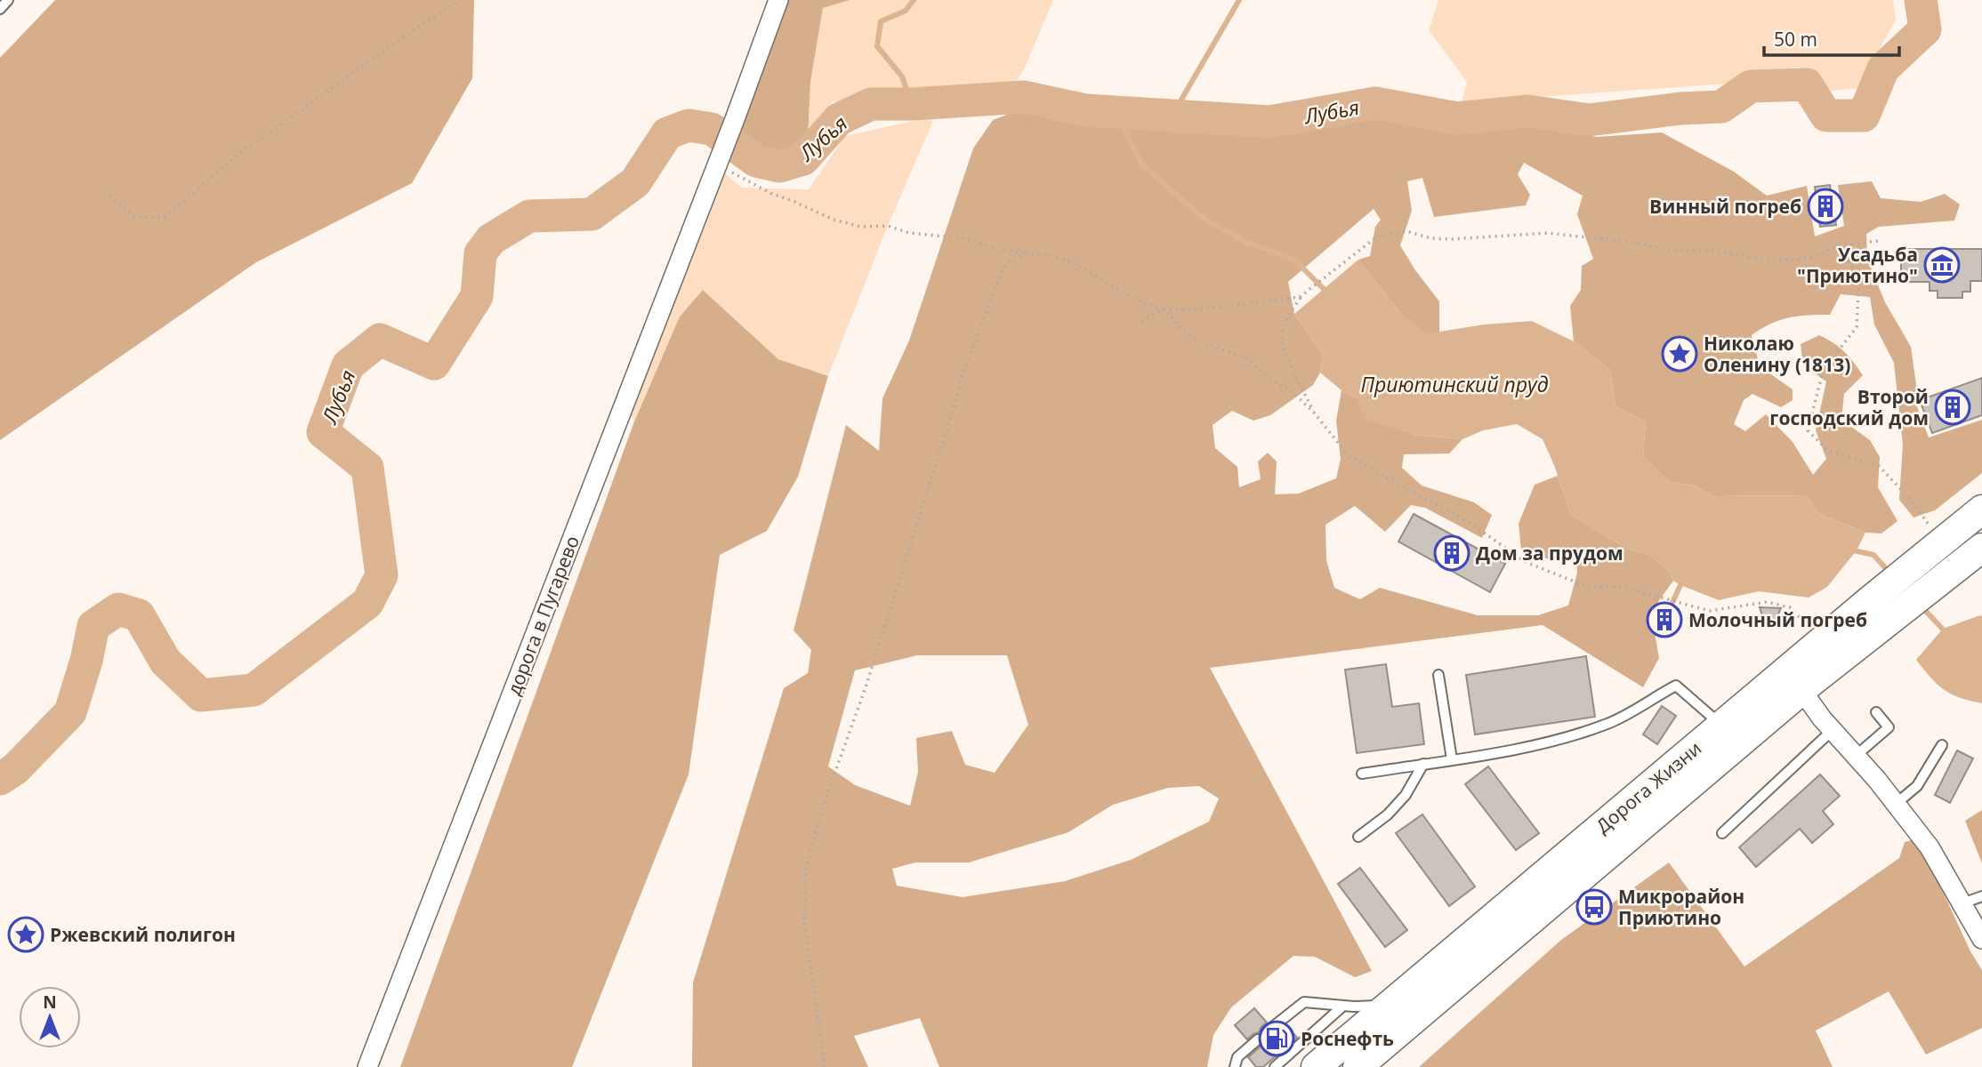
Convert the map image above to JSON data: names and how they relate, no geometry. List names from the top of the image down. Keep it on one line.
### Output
{"streets":{"main road":["Дорога Жизни"],"street":["дорога в Пугарево"]},"water":["Лубья","Приютинский пруд"],"places":{"building":["Винный погреб","Второй господский дом","Дом за прудом","Молочный погреб"],"museum":["Усадьба \"Приютино\""],"place":["Николаю Оленину (1813)","Ржевский полигон"],"bus stop":["Микрорайон Приютино"],"fuel station":["Роснефть"]},"scale_bar":"50 m","north":"top"}
